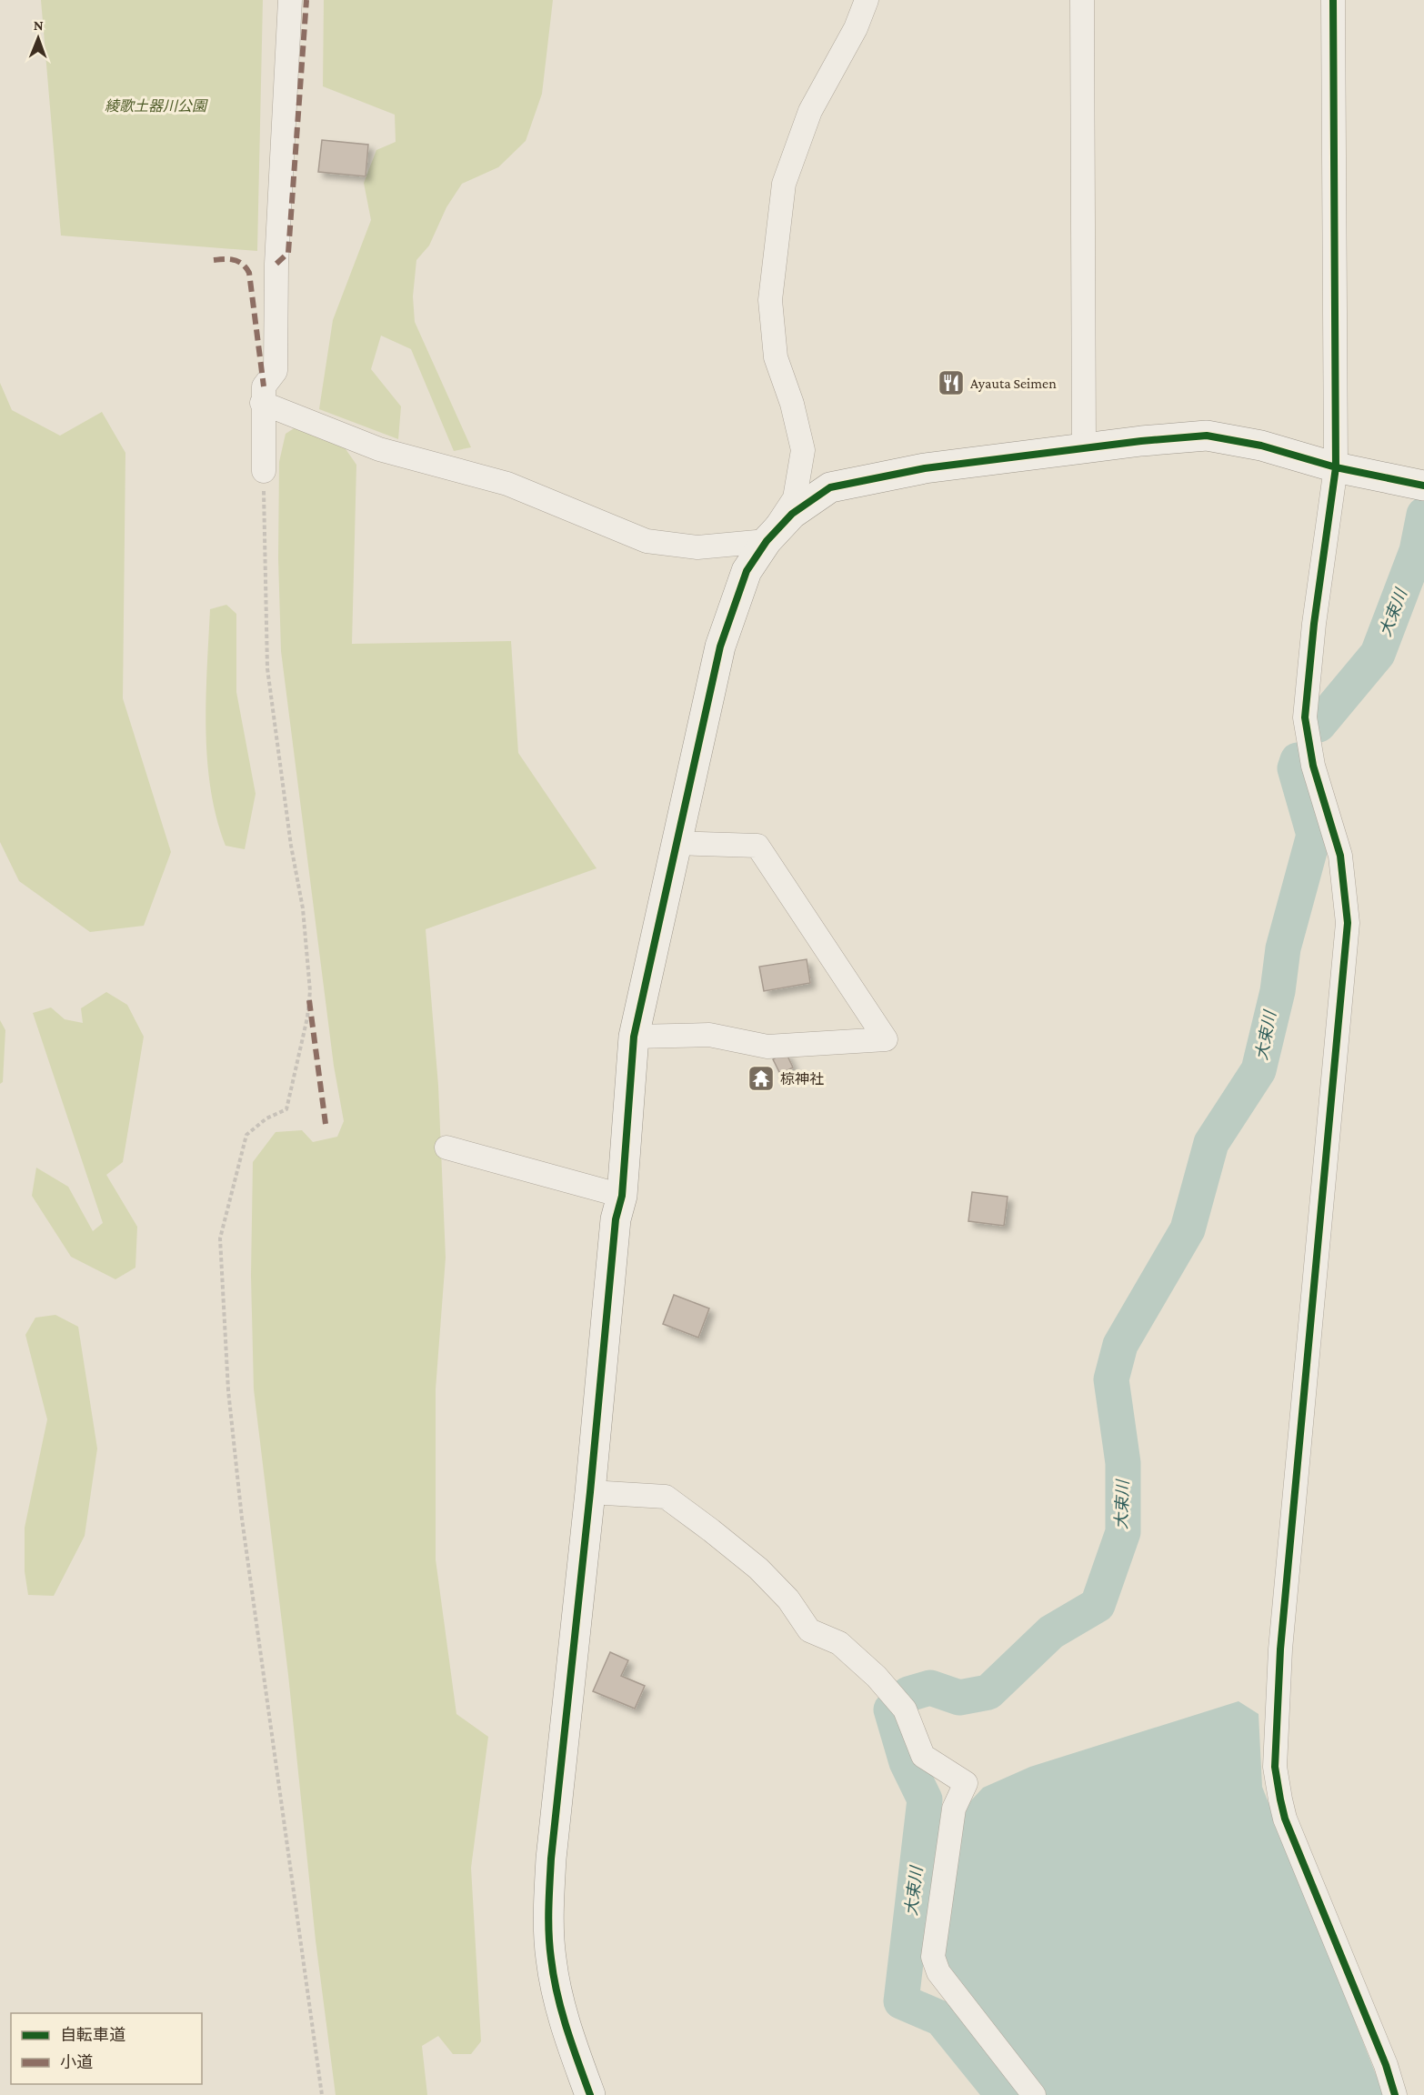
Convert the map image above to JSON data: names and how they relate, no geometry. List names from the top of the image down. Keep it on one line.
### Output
{"water":["大束川"],"parks":["綾歌土器川公園"],"places":{"restaurant":["Ayauta Seimen"],"temple":["椋神社"]},"legend":["自転車道","小道"],"north":"top"}
